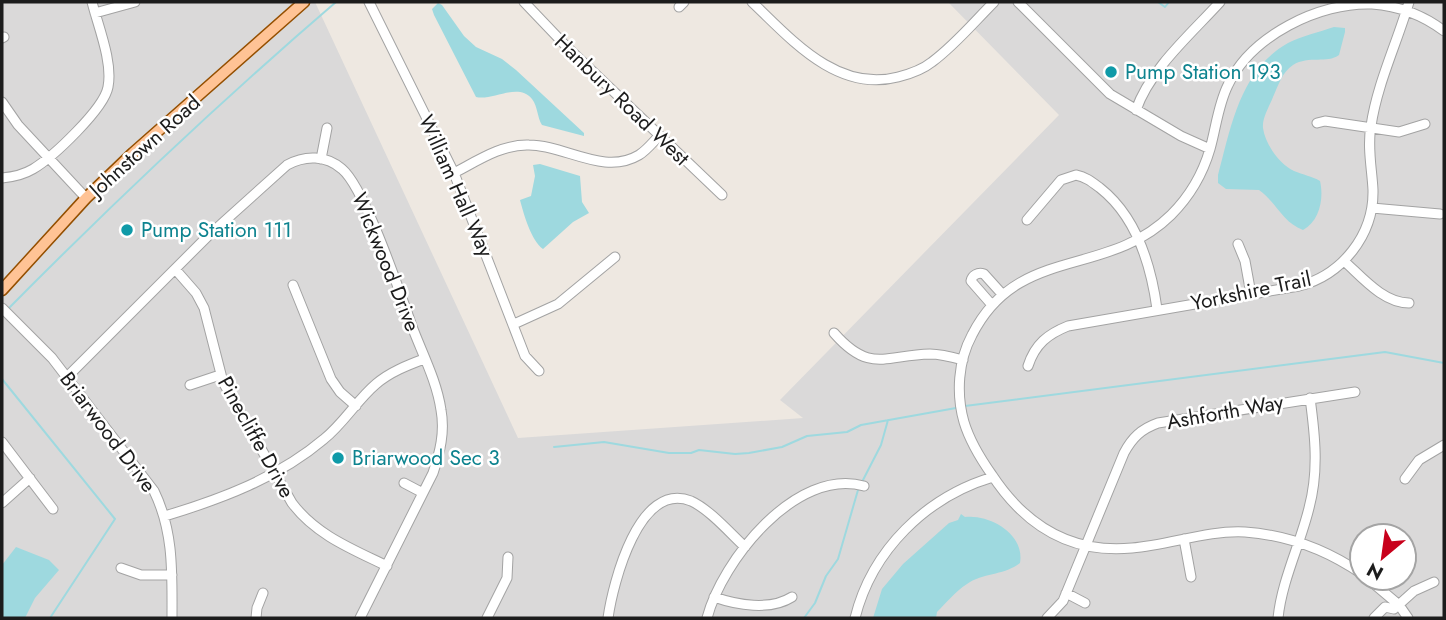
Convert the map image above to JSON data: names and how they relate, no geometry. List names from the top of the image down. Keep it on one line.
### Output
{"streets":{"main road":["Johnstown Road"],"street":["Hanbury Road West","William Hall Way","Wickwood Drive","Yorkshire Trail","Ashforth Way","Briarwood Drive","Pinecliffe Drive"]},"crossings":[["Wickwood Drive","Pinecliffe Drive"]],"places":["Pump Station 193","Pump Station 111","Briarwood Sec 3"],"north":"bottom left"}
